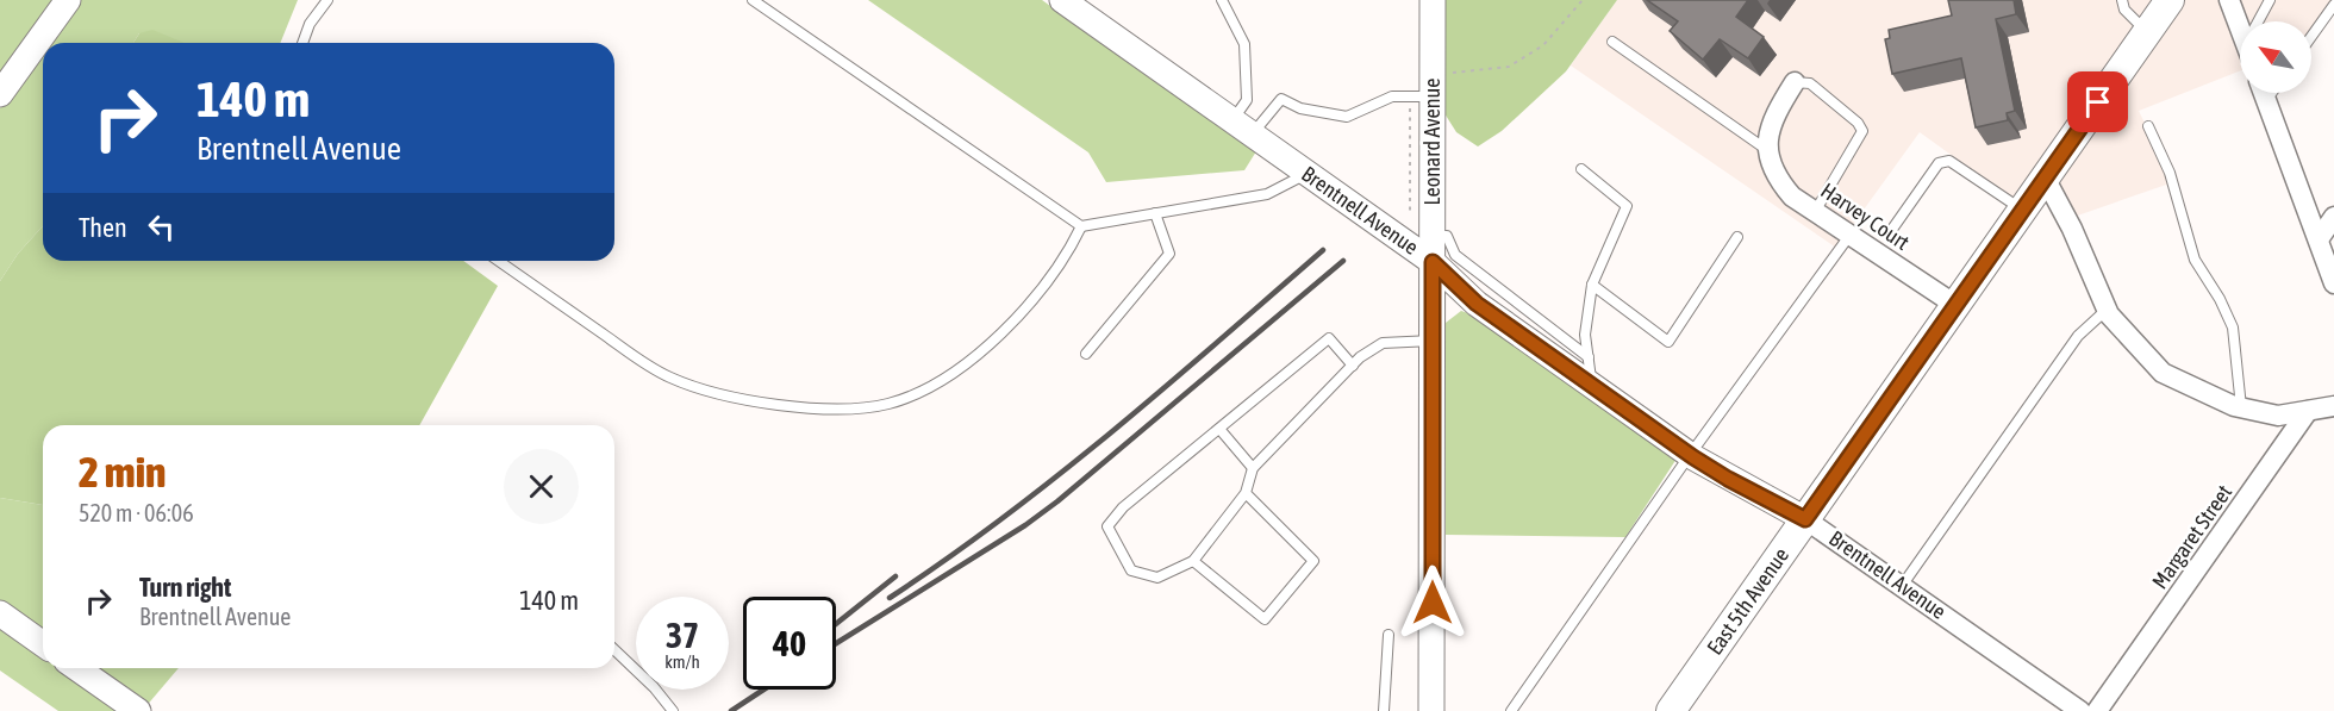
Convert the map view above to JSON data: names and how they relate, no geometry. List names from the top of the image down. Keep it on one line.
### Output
{"streets":{"main road":["East 5th Avenue"],"street":["Leonard Avenue","Brentnell Avenue","Harvey Court","Margaret Street"]},"crossings":[["Leonard Avenue","Brentnell Avenue"],["Brentnell Avenue","East 5th Avenue"],["Harvey Court","East 5th Avenue"]],"north":"top left","page":{"turn":["140 m","Brentnell Avenue"],"then":"Then","heading":["2 min","520 m · 06:06"],"list":[{"name":"Turn right","note":"Brentnell Avenue","value":"140 m"}],"speed":"37 km/h","limit":"40"}}
